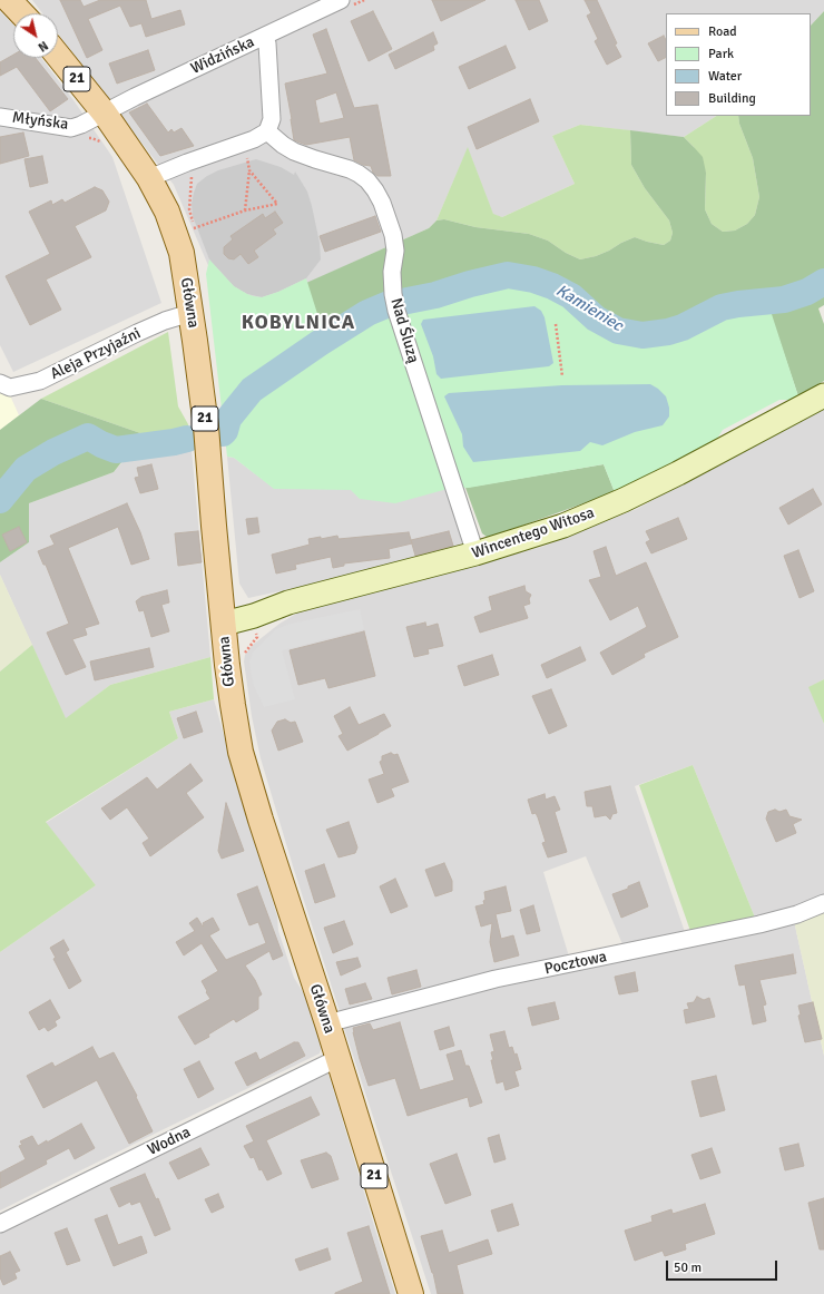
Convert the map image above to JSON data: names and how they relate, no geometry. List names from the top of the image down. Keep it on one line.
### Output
{"streets":{"main road":["21","Główna"],"street":["Widzińska","Młyńska","Nad Śluzą","Aleja Przyjaźni","Wincentego Witosa","Pocztowa","Wodna"]},"crossings":[["Widzińska","Młyńska"],["Widzińska","Główna"],["Młyńska","Główna"],["Główna","Aleja Przyjaźni"],["Główna","Wincentego Witosa"],["Główna","Pocztowa"],["Główna","Wodna"],["Nad Śluzą","Wincentego Witosa"]],"districts":["KOBYLNICA"],"water":["Kamieniec"],"legend":["Road","Park","Water","Building"],"scale_bar":"50 m","north":"bottom right"}
